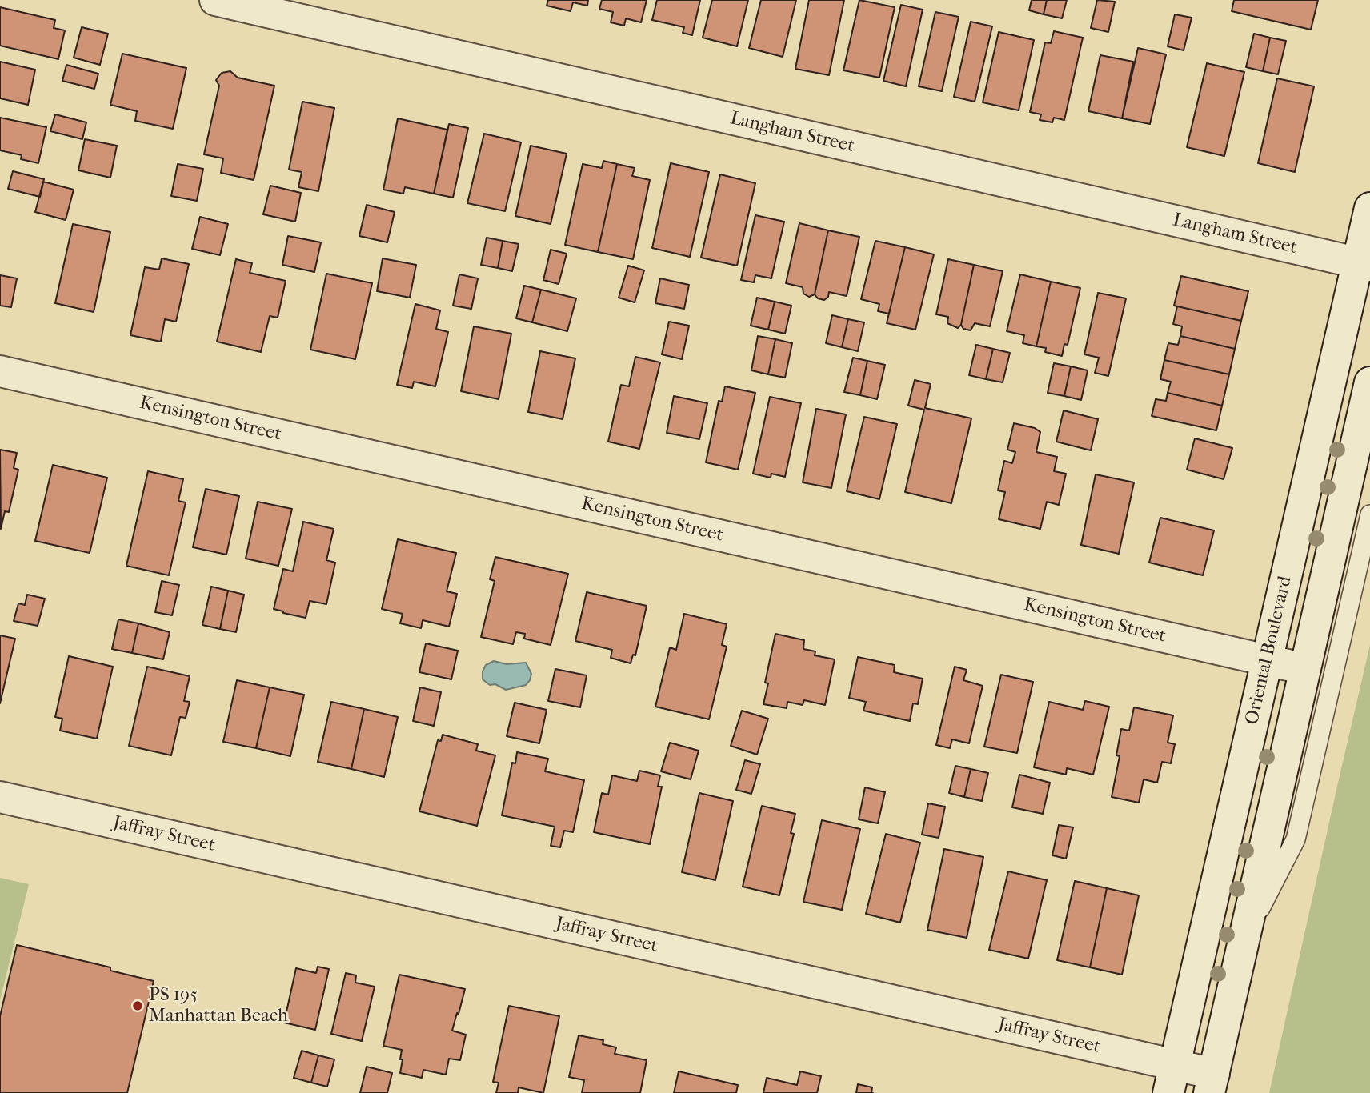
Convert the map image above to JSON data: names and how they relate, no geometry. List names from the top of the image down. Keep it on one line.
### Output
{"streets":{"street":["Langham Street","Kensington Street","Oriental Boulevard","Jaffray Street"]},"crossings":[["Langham Street","Oriental Boulevard"],["Kensington Street","Oriental Boulevard"],["Oriental Boulevard","Jaffray Street"]],"places":["PS 195 Manhattan Beach"]}
